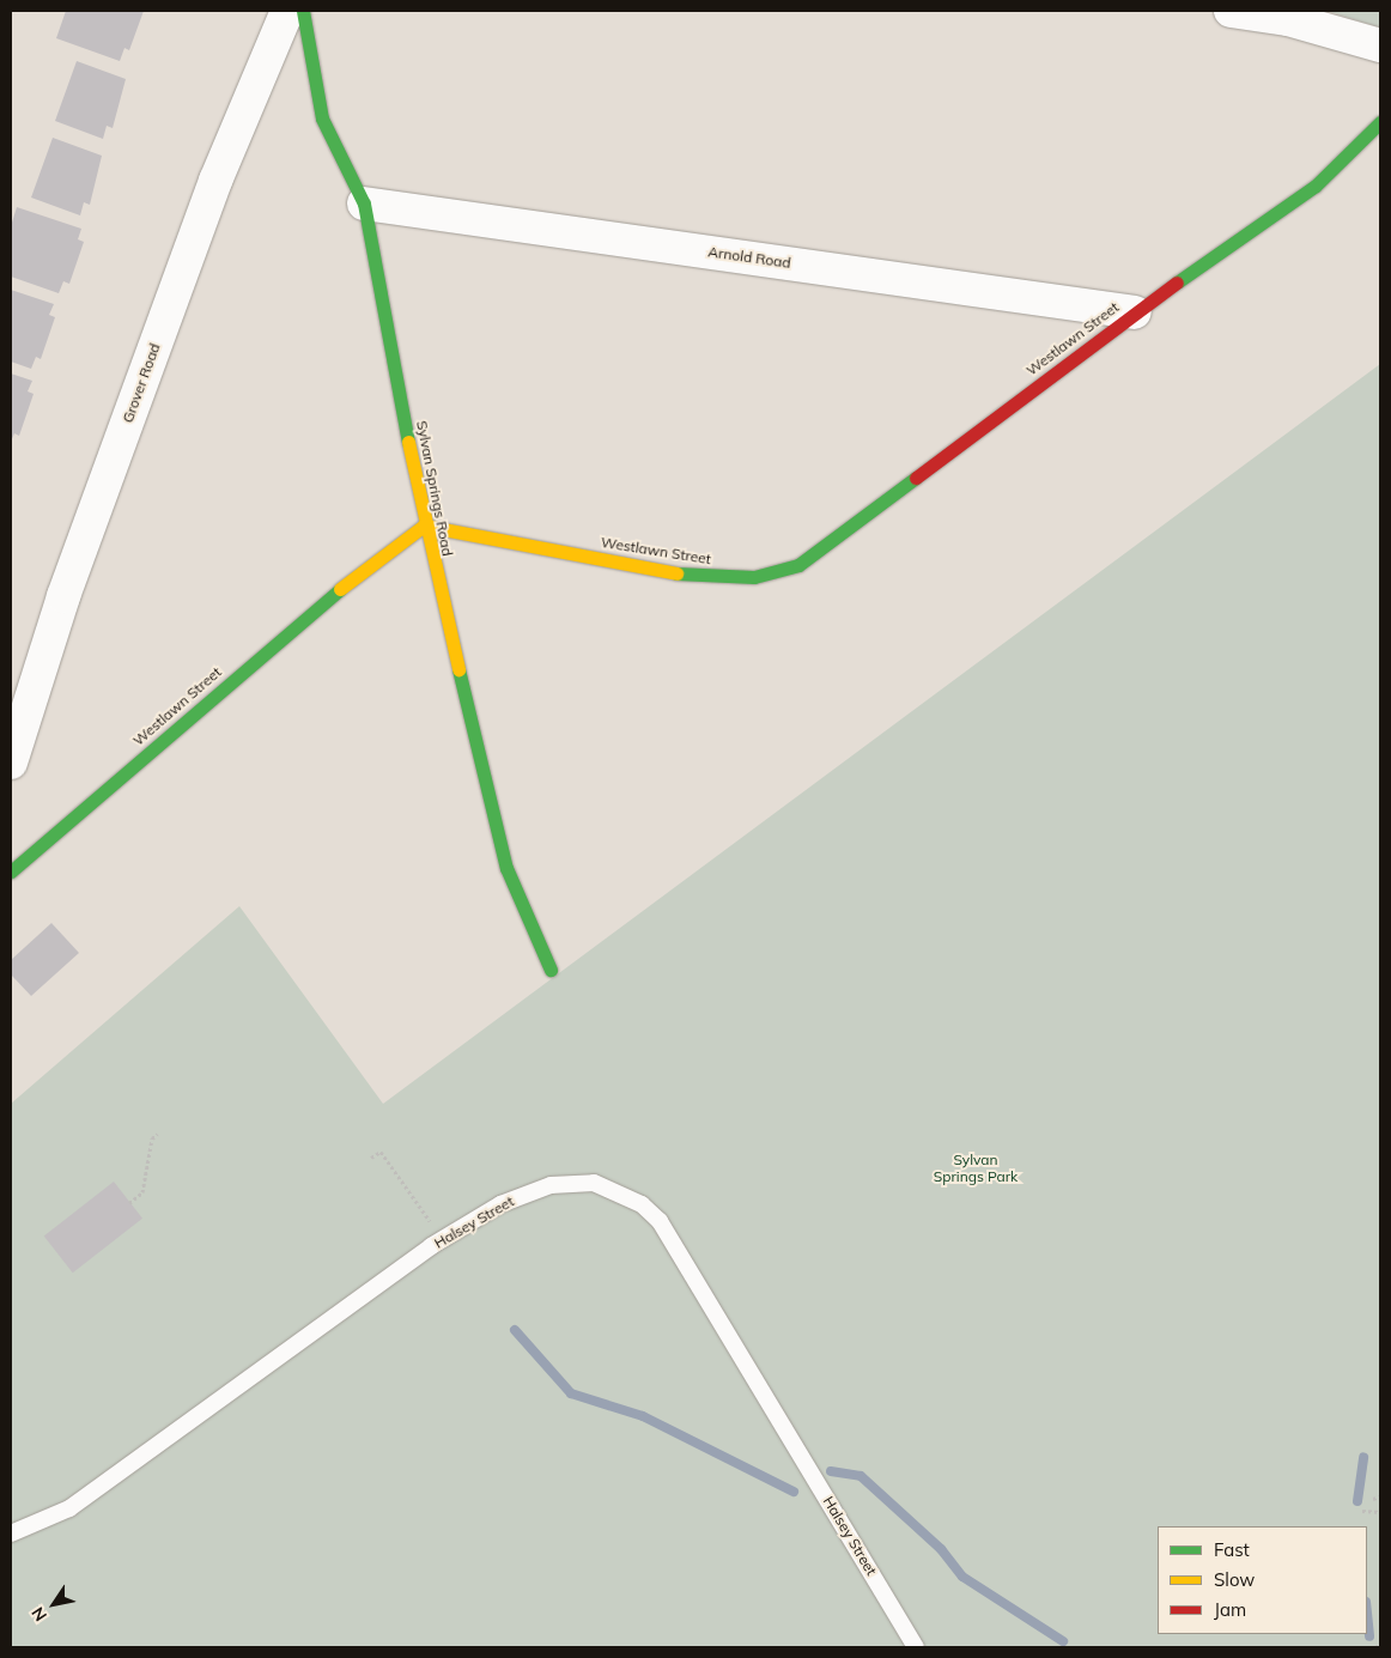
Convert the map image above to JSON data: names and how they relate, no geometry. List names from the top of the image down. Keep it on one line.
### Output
{"streets":{"street":["Arnold Road","Westlawn Street","Grover Road","Sylvan Springs Road"],"lane":["Halsey Street"]},"crossings":[["Arnold Road","Westlawn Street"],["Arnold Road","Sylvan Springs Road"],["Westlawn Street","Sylvan Springs Road"]],"parks":["Sylvan Springs Park"],"legend":["Fast","Slow","Jam"],"north":"bottom left"}
